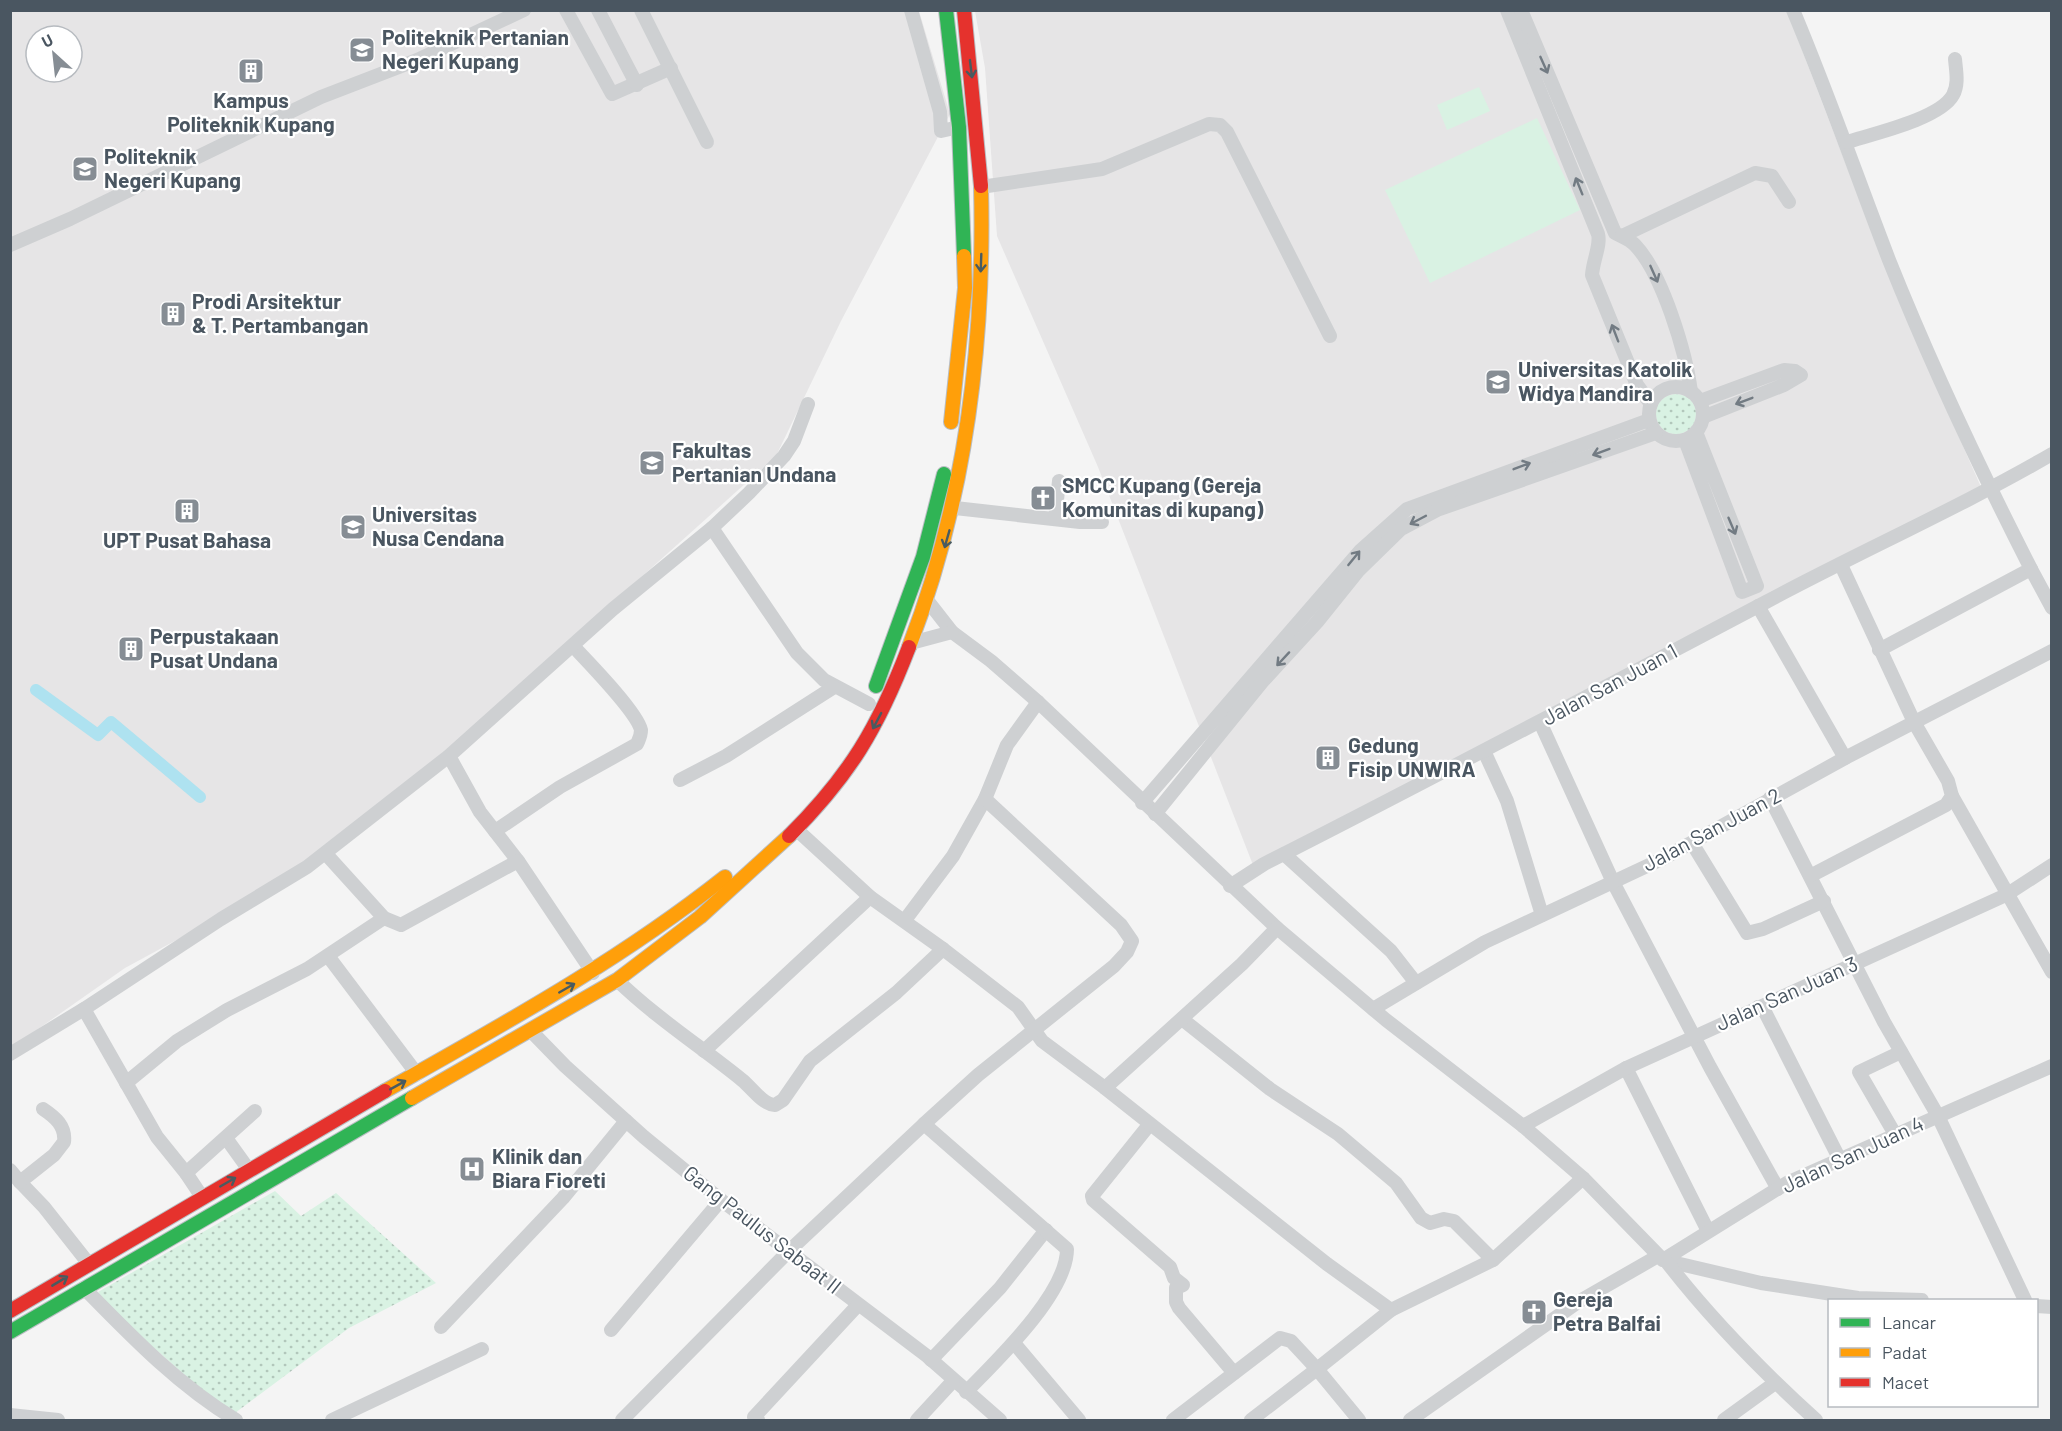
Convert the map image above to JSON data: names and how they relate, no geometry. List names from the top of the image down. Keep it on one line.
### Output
{"streets":{"street":["Jalan San Juan 1","Jalan San Juan 2","Jalan San Juan 3","Jalan San Juan 4","Gang Paulus Sabaat II"]},"places":{"school or university":["Politeknik Pertanian Negeri Kupang","Politeknik Negeri Kupang","Universitas Katolik Widya Mandira","Fakultas Pertanian Undana","Universitas Nusa Cendana"],"building":["Kampus Politeknik Kupang","Prodi Arsitektur & T. Pertambangan","UPT Pusat Bahasa","Perpustakaan Pusat Undana","Gedung Fisip UNWIRA"],"church":["SMCC Kupang (Gereja Komunitas di kupang)","Gereja Petra Balfai"],"hospital":["Klinik dan Biara Fioreti"]},"legend":["Lancar","Padat","Macet"],"north":"top left"}
